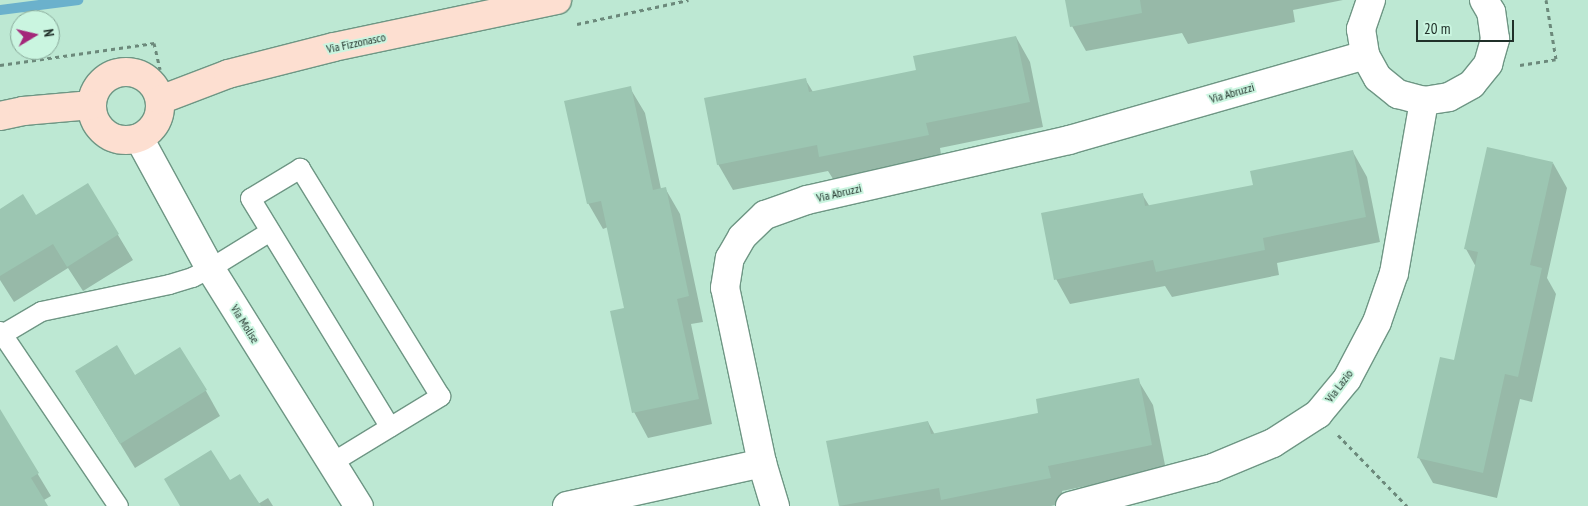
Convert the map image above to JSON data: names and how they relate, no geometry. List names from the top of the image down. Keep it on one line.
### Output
{"streets":{"main road":["Via Fizzonasco"],"street":["Via Abruzzi","Via Molise","Via Lazio"]},"crossings":[["Via Fizzonasco","Via Molise"]],"scale_bar":"20 m","north":"right"}
